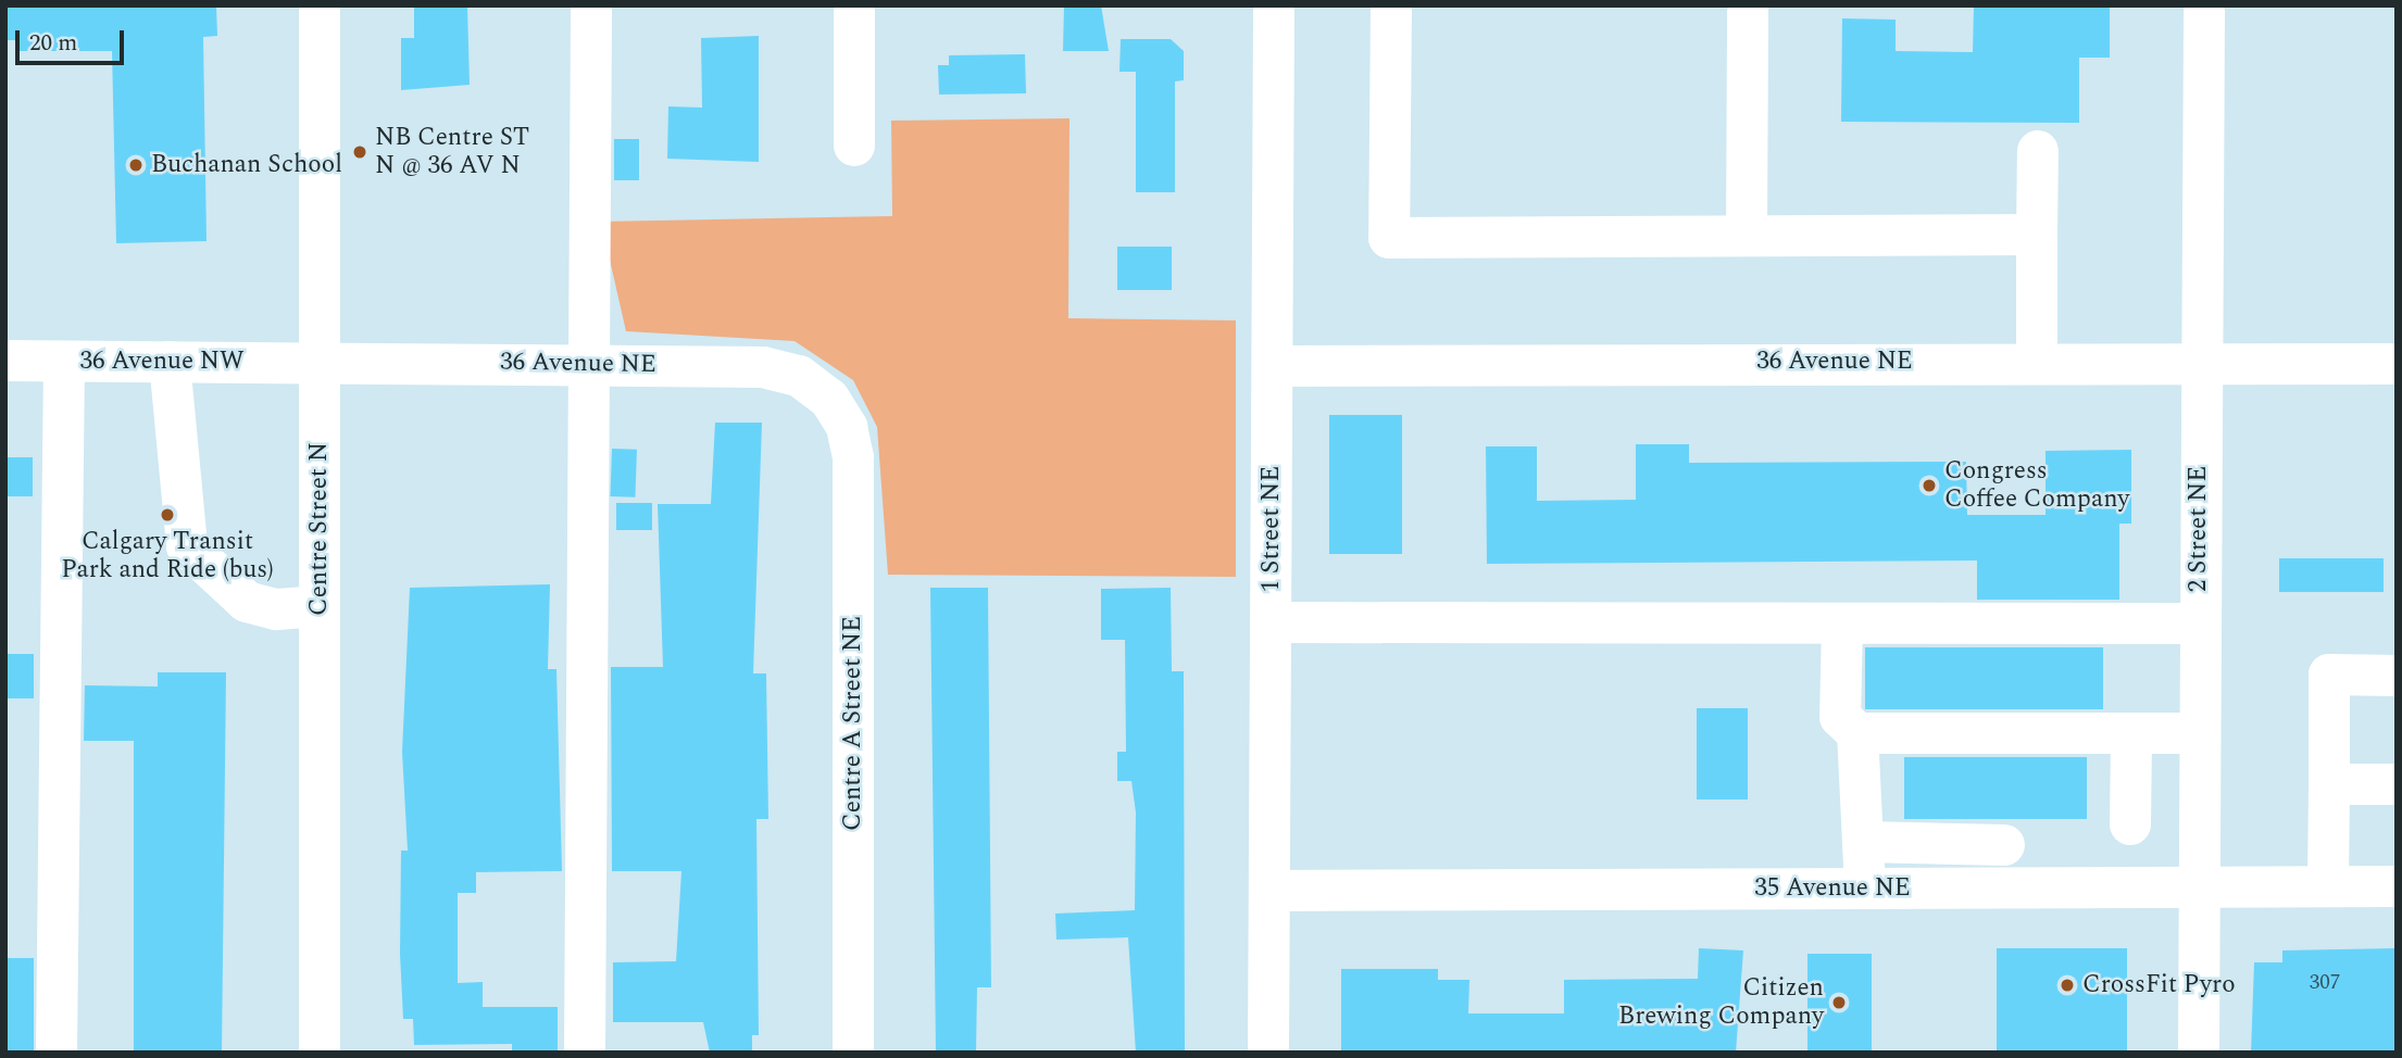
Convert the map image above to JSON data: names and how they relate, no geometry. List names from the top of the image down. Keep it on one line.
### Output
{"streets":{"street":["36 Avenue NW","36 Avenue NE","Centre Street N","1 Street NE","2 Street NE","Centre A Street NE","35 Avenue NE"]},"crossings":[["36 Avenue NW","36 Avenue NE"],["36 Avenue NW","Centre Street N"],["36 Avenue NE","Centre Street N"],["36 Avenue NE","1 Street NE"],["36 Avenue NE","2 Street NE"],["36 Avenue NE","Centre A Street NE"],["1 Street NE","35 Avenue NE"],["2 Street NE","35 Avenue NE"]],"places":["NB Centre ST N @ 36 AV N","Buchanan School","Congress Coffee Company","Calgary Transit Park and Ride (bus)","CrossFit Pyro","Citizen Brewing Company"],"house_numbers":["307"],"scale_bar":"20 m"}
